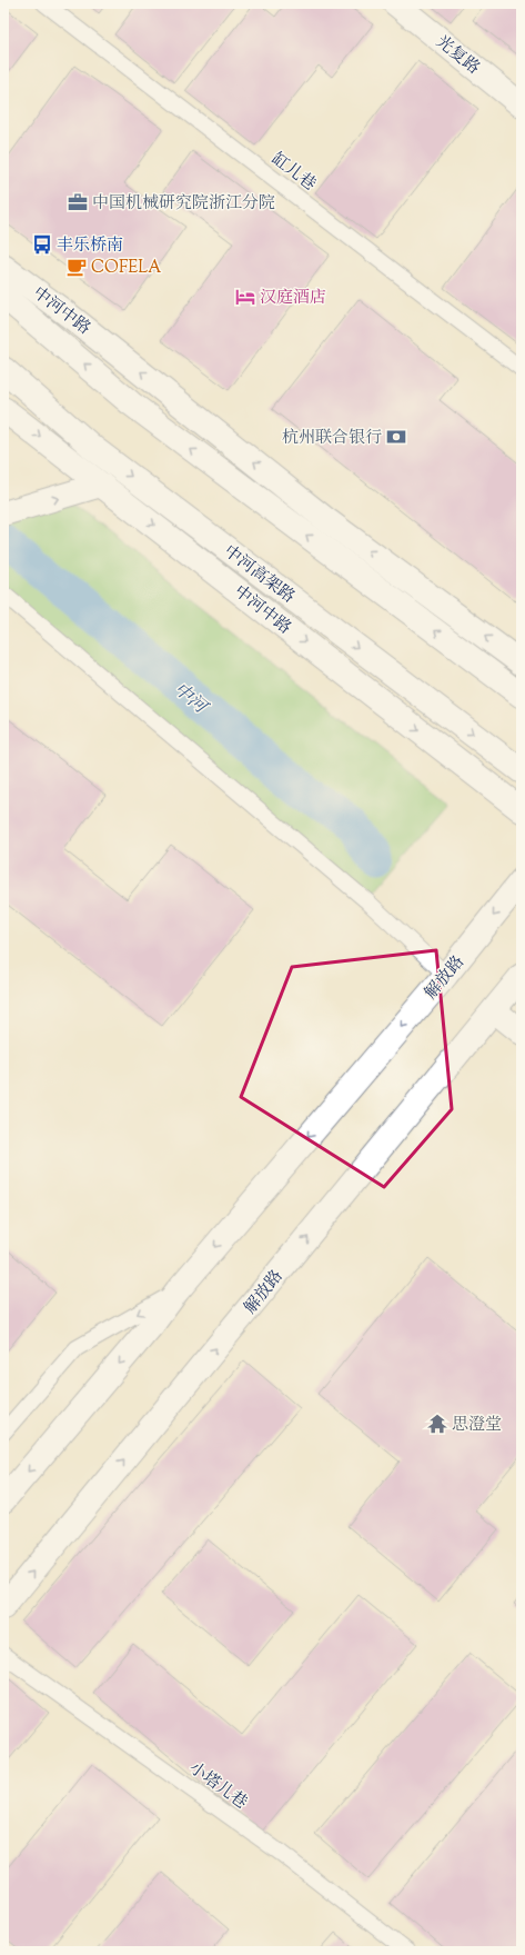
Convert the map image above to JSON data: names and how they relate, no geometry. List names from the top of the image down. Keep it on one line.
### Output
{"streets":{"main road":["光复路","中河中路","中河高架路","解放路"],"lane":["缸儿巷","小塔儿巷"]},"water":["中河"],"places":{"office":["中国机械研究院浙江分院"],"bus stop":["丰乐桥南"],"cafe":["COFELA"],"hotel":["汉庭酒店"],"bank":["杭州联合银行"],"temple":["思澄堂"]}}
